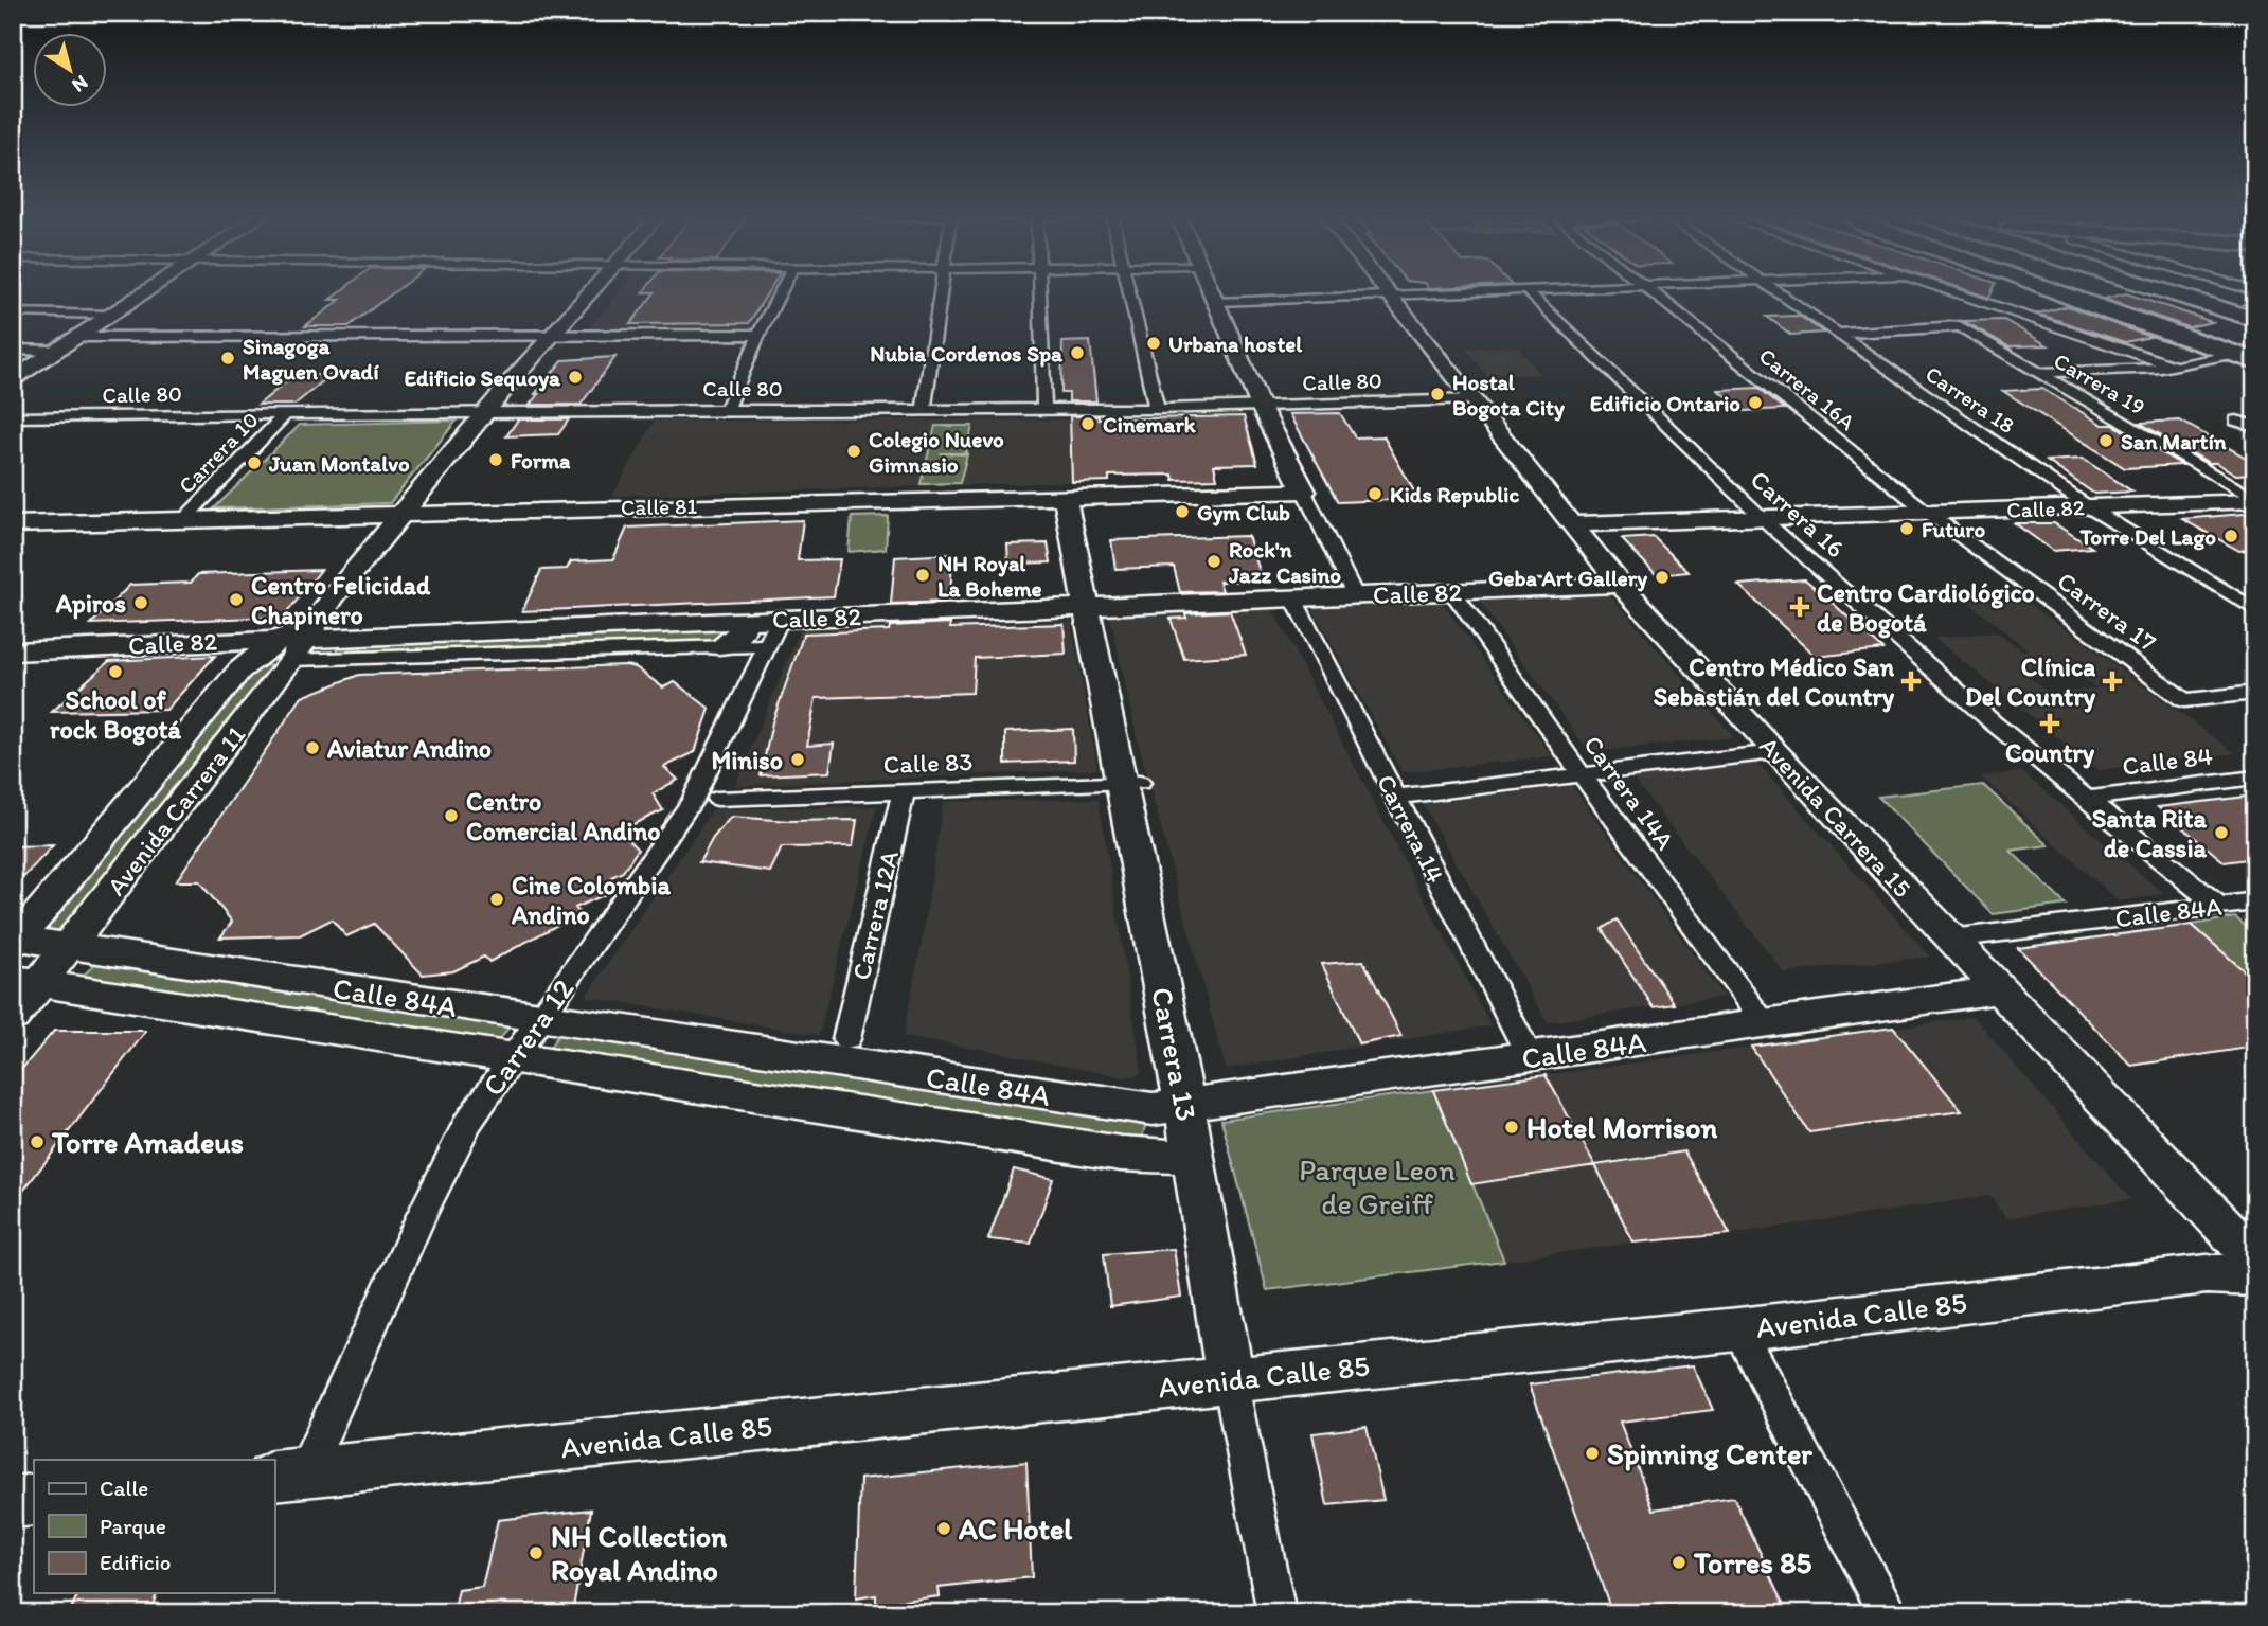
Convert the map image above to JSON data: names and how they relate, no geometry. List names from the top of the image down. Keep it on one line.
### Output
{"streets":{"main road":["Calle 81","Calle 82","Avenida Carrera 11","Avenida Carrera 15","Calle 84A","Carrera 13","Avenida Calle 85"],"street":["Calle 80","Carrera 19","Carrera 16A","Carrera 18","Carrera 10","Carrera 16","Carrera 17","Calle 84","Calle 83","Carrera 14A","Carrera 14","Carrera 12A","Carrera 12"]},"crossings":[["Calle 80","Carrera 10"],["Calle 80","Avenida Carrera 11"],["Calle 80","Avenida Carrera 15"],["Carrera 19","Carrera 18"],["Carrera 19","Calle 82"],["Carrera 16A","Calle 82"],["Carrera 16A","Carrera 17"],["Carrera 18","Calle 82"],["Carrera 10","Calle 81"],["Calle 81","Avenida Carrera 11"],["Calle 81","Carrera 13"],["Calle 82","Carrera 16"],["Calle 82","Carrera 17"],["Calle 82","Carrera 14A"],["Calle 82","Avenida Carrera 11"],["Calle 82","Avenida Carrera 15"],["Calle 82","Carrera 14"],["Calle 82","Carrera 12"],["Calle 82","Carrera 13"],["Carrera 16","Calle 84"],["Carrera 16","Calle 84A"],["Calle 83","Carrera 12A"],["Calle 83","Carrera 13"],["Carrera 14A","Calle 84A"],["Avenida Carrera 11","Calle 84A"],["Avenida Carrera 15","Calle 84A"],["Carrera 14","Calle 84A"],["Calle 84A","Carrera 12"],["Calle 84A","Carrera 13"],["Carrera 12","Avenida Calle 85"],["Carrera 13","Avenida Calle 85"]],"parks":["Parque Leon de Greiff"],"places":{"other":["Urbana hostel","Nubia Cordenos Spa","Sinagoga Maguen Ovadí","Edificio Sequoya","Hostal Bogota City","Edificio Ontario","Cinemark","San Martín","Colegio Nuevo Gimnasio","Forma","Juan Montalvo","Kids Republic","Gym Club","Futuro","Torre Del Lago","Rock'n Jazz Casino","NH Royal La Boheme","Geba Art Gallery","Centro Felicidad Chapinero","Apiros","School of rock Bogotá","Aviatur Andino","Miniso","Centro Comercial Andino","Santa Rita de Cassia","Cine Colombia Andino","Hotel Morrison","Torre Amadeus","Spinning Center","AC Hotel","NH Collection Royal Andino","Torres 85"],"health":["Centro Cardiológico de Bogotá","Centro Médico San Sebastián del Country","Clínica Del Country","Country"]},"legend":["Calle","Parque","Edificio"],"north":"bottom right"}
